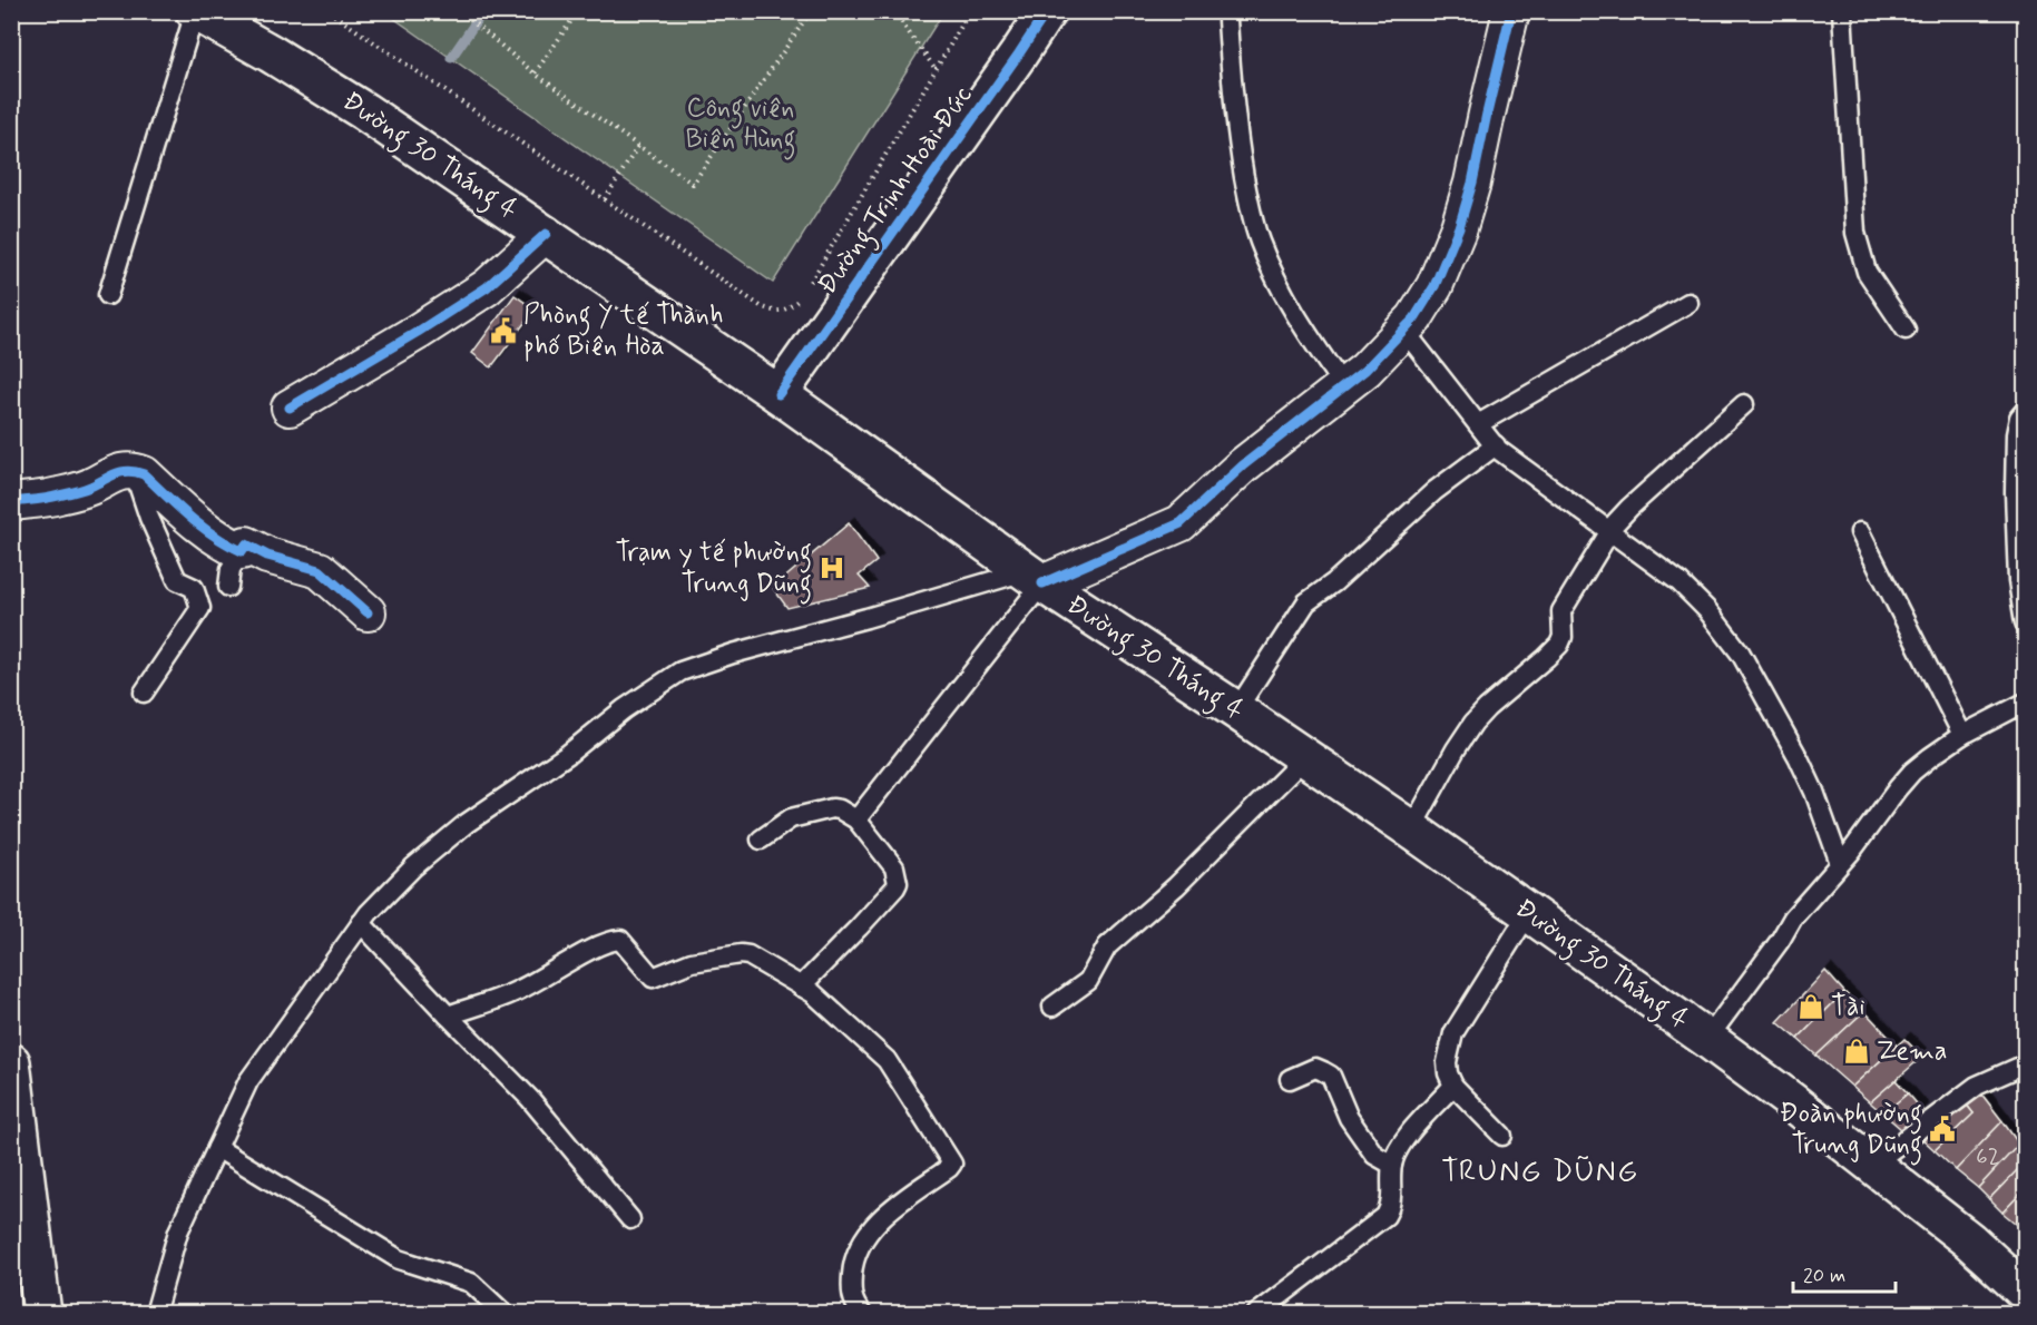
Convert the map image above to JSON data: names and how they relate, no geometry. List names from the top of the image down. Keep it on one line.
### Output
{"streets":{"main road":["Đường 30 Tháng 4","Đường Trịnh Hoài Đức"]},"crossings":[["Đường 30 Tháng 4","Đường Trịnh Hoài Đức"]],"districts":["TRUNG DŨNG"],"parks":["Công viên Biên Hùng"],"places":{"public building":["Phòng Y tế Thành phố Biên Hòa","Đoàn phường Trung Dũng"],"hospital":["Trạm y tế phường Trung Dũng"],"shop":["Tài","Zema"]},"house_numbers":["62"],"scale_bar":"20 m"}
